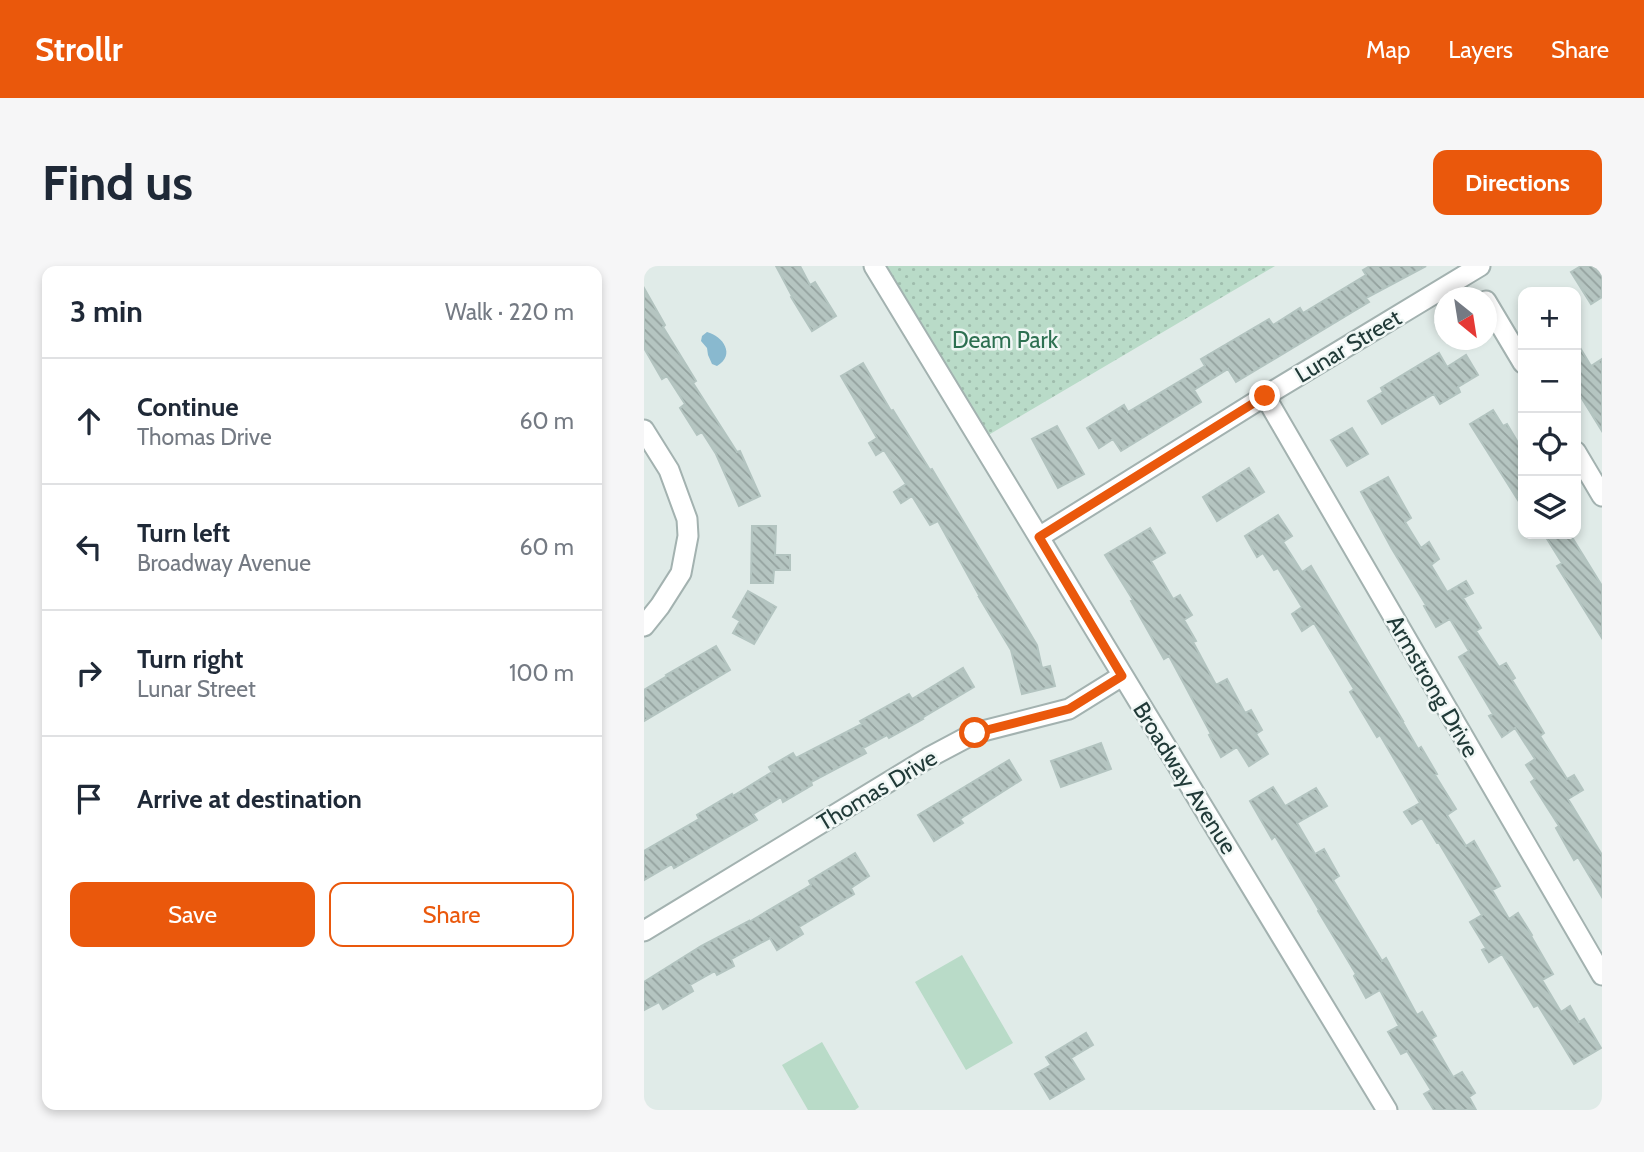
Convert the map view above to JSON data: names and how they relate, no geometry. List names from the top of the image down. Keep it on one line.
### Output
{"streets":{"street":["Lunar Street","Armstrong Drive","Broadway Avenue","Thomas Drive"]},"crossings":[["Lunar Street","Armstrong Drive"],["Lunar Street","Broadway Avenue"],["Broadway Avenue","Thomas Drive"]],"parks":["Deam Park"],"north":"bottom right","page":{"header":"Strollr","nav":["Map","Layers","Share"],"buttons":["Directions",["Save","Share"]],"title":"Find us","heading":["3 min","Walk · 220 m"],"map_buttons":["+","−"],"list":[["Continue","Thomas Drive","60 m"],["Turn left","Broadway Avenue","60 m"],["Turn right","Lunar Street","100 m"],"Arrive at destination"]}}
